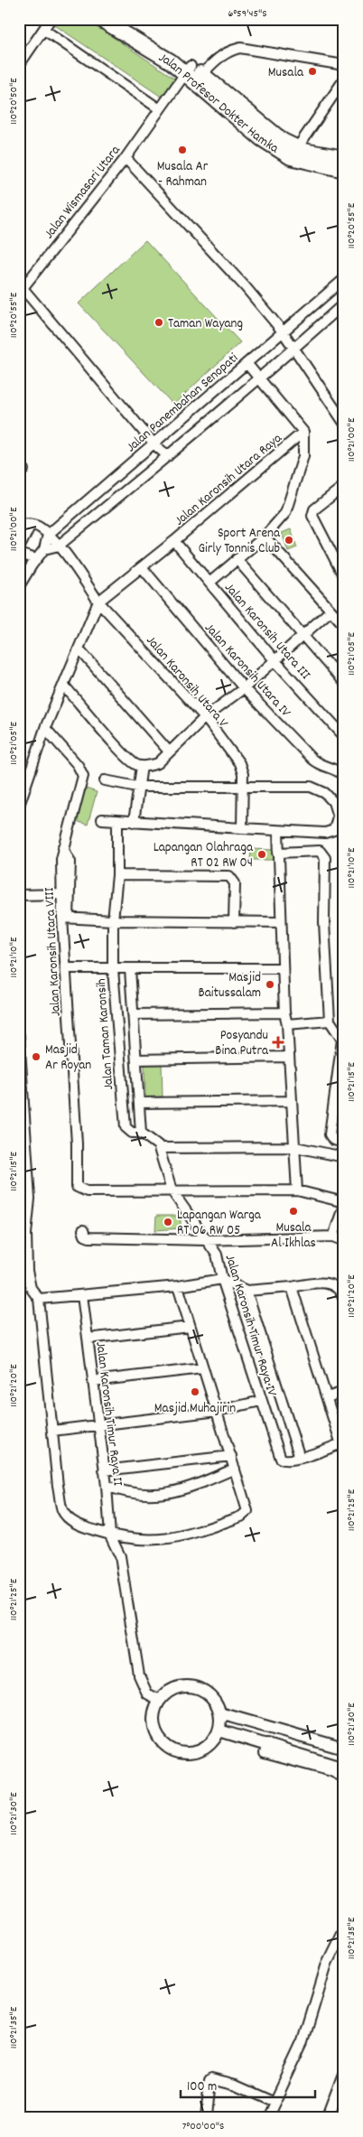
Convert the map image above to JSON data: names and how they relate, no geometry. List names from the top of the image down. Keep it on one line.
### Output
{"streets":{"main road":["Jalan Profesor Dokter Hamka"],"street":["Jalan Wismasari Utara","Jalan Panembahan Senopati","Jalan Karonsih Utara Raya","Jalan Karonsih Utara III","Jalan Karonsih Utara IV","Jalan Karonsih Utara V","Jalan Karonsih Utara VIII","Jalan Taman Karonsih","Jalan Karonsih Timur Raya IV","Jalan Karonsih Timur Raya II"]},"crossings":[["Jalan Profesor Dokter Hamka","Jalan Wismasari Utara"],["Jalan Wismasari Utara","Jalan Panembahan Senopati"],["Jalan Karonsih Utara Raya","Jalan Karonsih Utara III"],["Jalan Karonsih Utara Raya","Jalan Karonsih Utara IV"],["Jalan Karonsih Utara Raya","Jalan Karonsih Utara V"],["Jalan Karonsih Utara Raya","Jalan Karonsih Utara VIII"],["Jalan Karonsih Utara VIII","Jalan Karonsih Timur Raya IV"]],"places":{"other":["Musala","Musala Ar - Rahman","Taman Wayang","Sport Arena Girly Tonnis Club","Lapangan Olahraga RT 02 RW 04","Masjid Baitussalam","Masjid Ar Royan","Musala Al Ikhlas","Lapangan Warga RT 06 RW 05","Masjid Muhajirin"],"health":["Posyandu Bina Putra"]},"scale_bar":"100 m","coordinates":["6°59'45\"S","110°20'50\"E","110°20'55\"E","110°21'00\"E","110°21'05\"E","110°21'10\"E","110°21'15\"E","110°21'20\"E","110°21'25\"E","110°21'30\"E","110°21'35\"E","7°00'00\"S"]}
